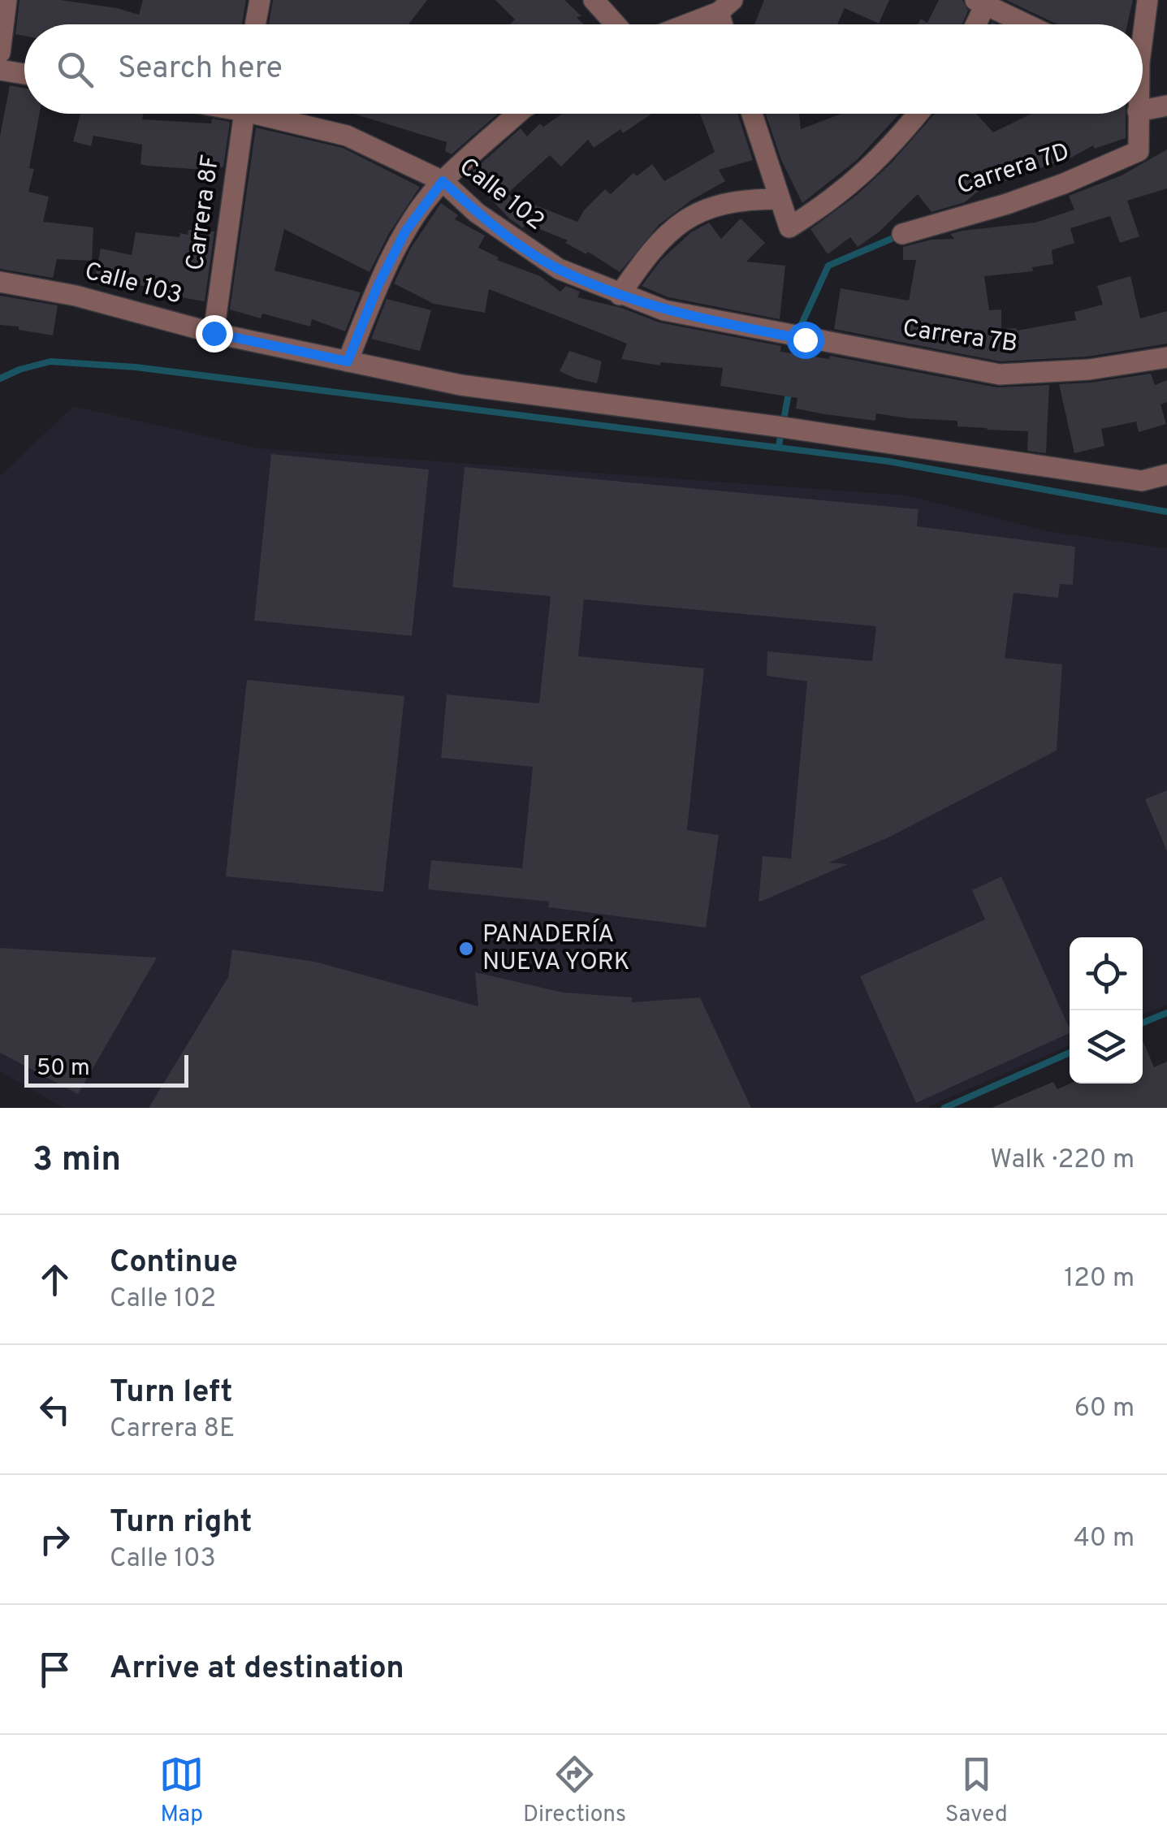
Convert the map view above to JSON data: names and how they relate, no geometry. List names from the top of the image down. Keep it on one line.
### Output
{"streets":{"street":["Carrera 7D","Calle 102","Carrera 8F","Calle 103","Carrera 7B"]},"crossings":[["Calle 102","Carrera 7B"],["Carrera 8F","Calle 103"]],"places":["PANADERÍA NUEVA YORK"],"scale_bar":"50 m","page":{"search":"Search here","scale":"50 m","heading":["3 min","Walk · 220 m"],"list":[["Continue","Calle 102","120 m"],["Turn left","Carrera 8E","60 m"],["Turn right","Calle 103","40 m"],"Arrive at destination"],"nav":["Map","Directions","Saved"]}}
